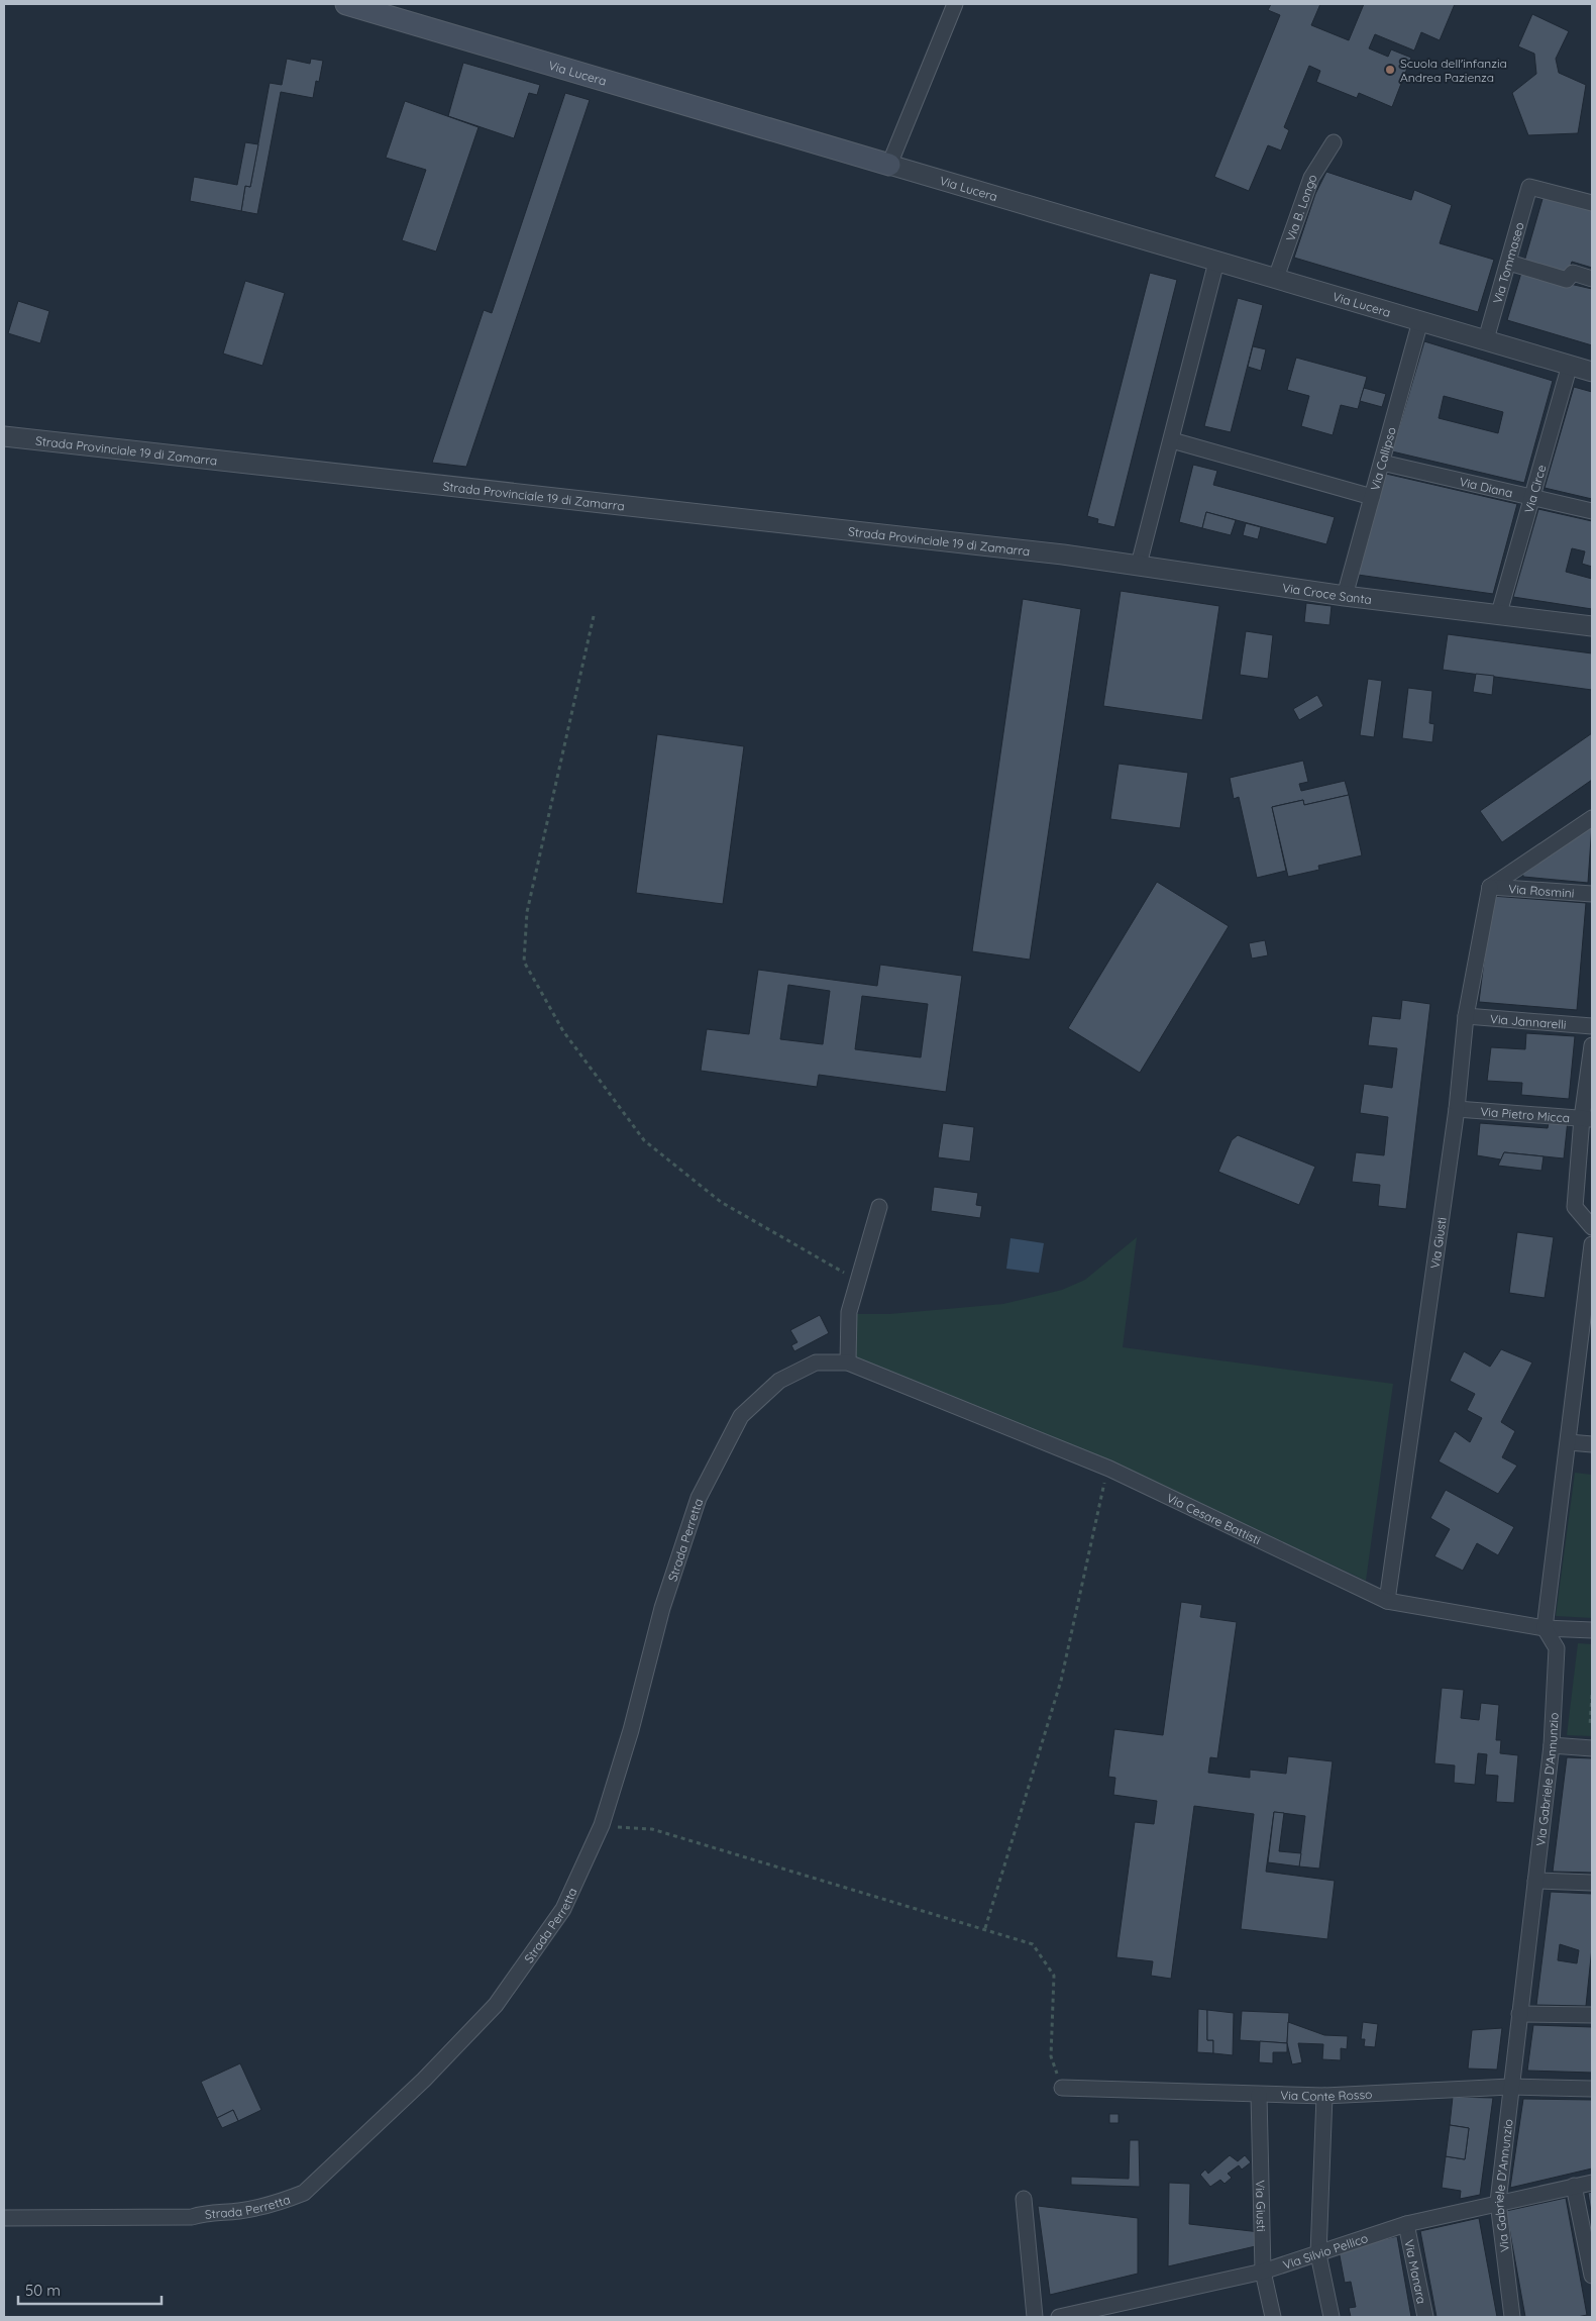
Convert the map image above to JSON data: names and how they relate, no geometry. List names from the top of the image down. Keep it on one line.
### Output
{"streets":{"main road":["Via Lucera"],"street":["Via B. Longo","Via Tommaseo","Strada Provinciale 19 di Zamarra","Via Callipso","Via Diana","Via Circe","Via Croce Santa","Via Rosmini","Via Jannarelli","Via Pietro Micca","Via Giusti","Via Cesare Battisti","Strada Perretta","Via Gabriele D'Annunzio","Via Conte Rosso","Via Silvio Pellico","Via Manara"]},"crossings":[["Via Lucera","Via B. Longo"],["Via Lucera","Via Tommaseo"],["Via Lucera","Via Callipso"],["Via Lucera","Via Circe"],["Strada Provinciale 19 di Zamarra","Via Croce Santa"],["Via Callipso","Via Diana"],["Via Callipso","Via Croce Santa"],["Via Diana","Via Circe"],["Via Circe","Via Croce Santa"],["Via Rosmini","Via Giusti"],["Via Jannarelli","Via Giusti"],["Via Pietro Micca","Via Giusti"],["Via Giusti","Via Cesare Battisti"],["Via Giusti","Via Conte Rosso"],["Via Giusti","Via Silvio Pellico"],["Via Cesare Battisti","Strada Perretta"],["Via Cesare Battisti","Via Gabriele D'Annunzio"],["Via Gabriele D'Annunzio","Via Conte Rosso"],["Via Gabriele D'Annunzio","Via Silvio Pellico"],["Via Silvio Pellico","Via Manara"]],"places":["Scuola dell'infanzia Andrea Pazienza"],"scale_bar":"50 m"}
